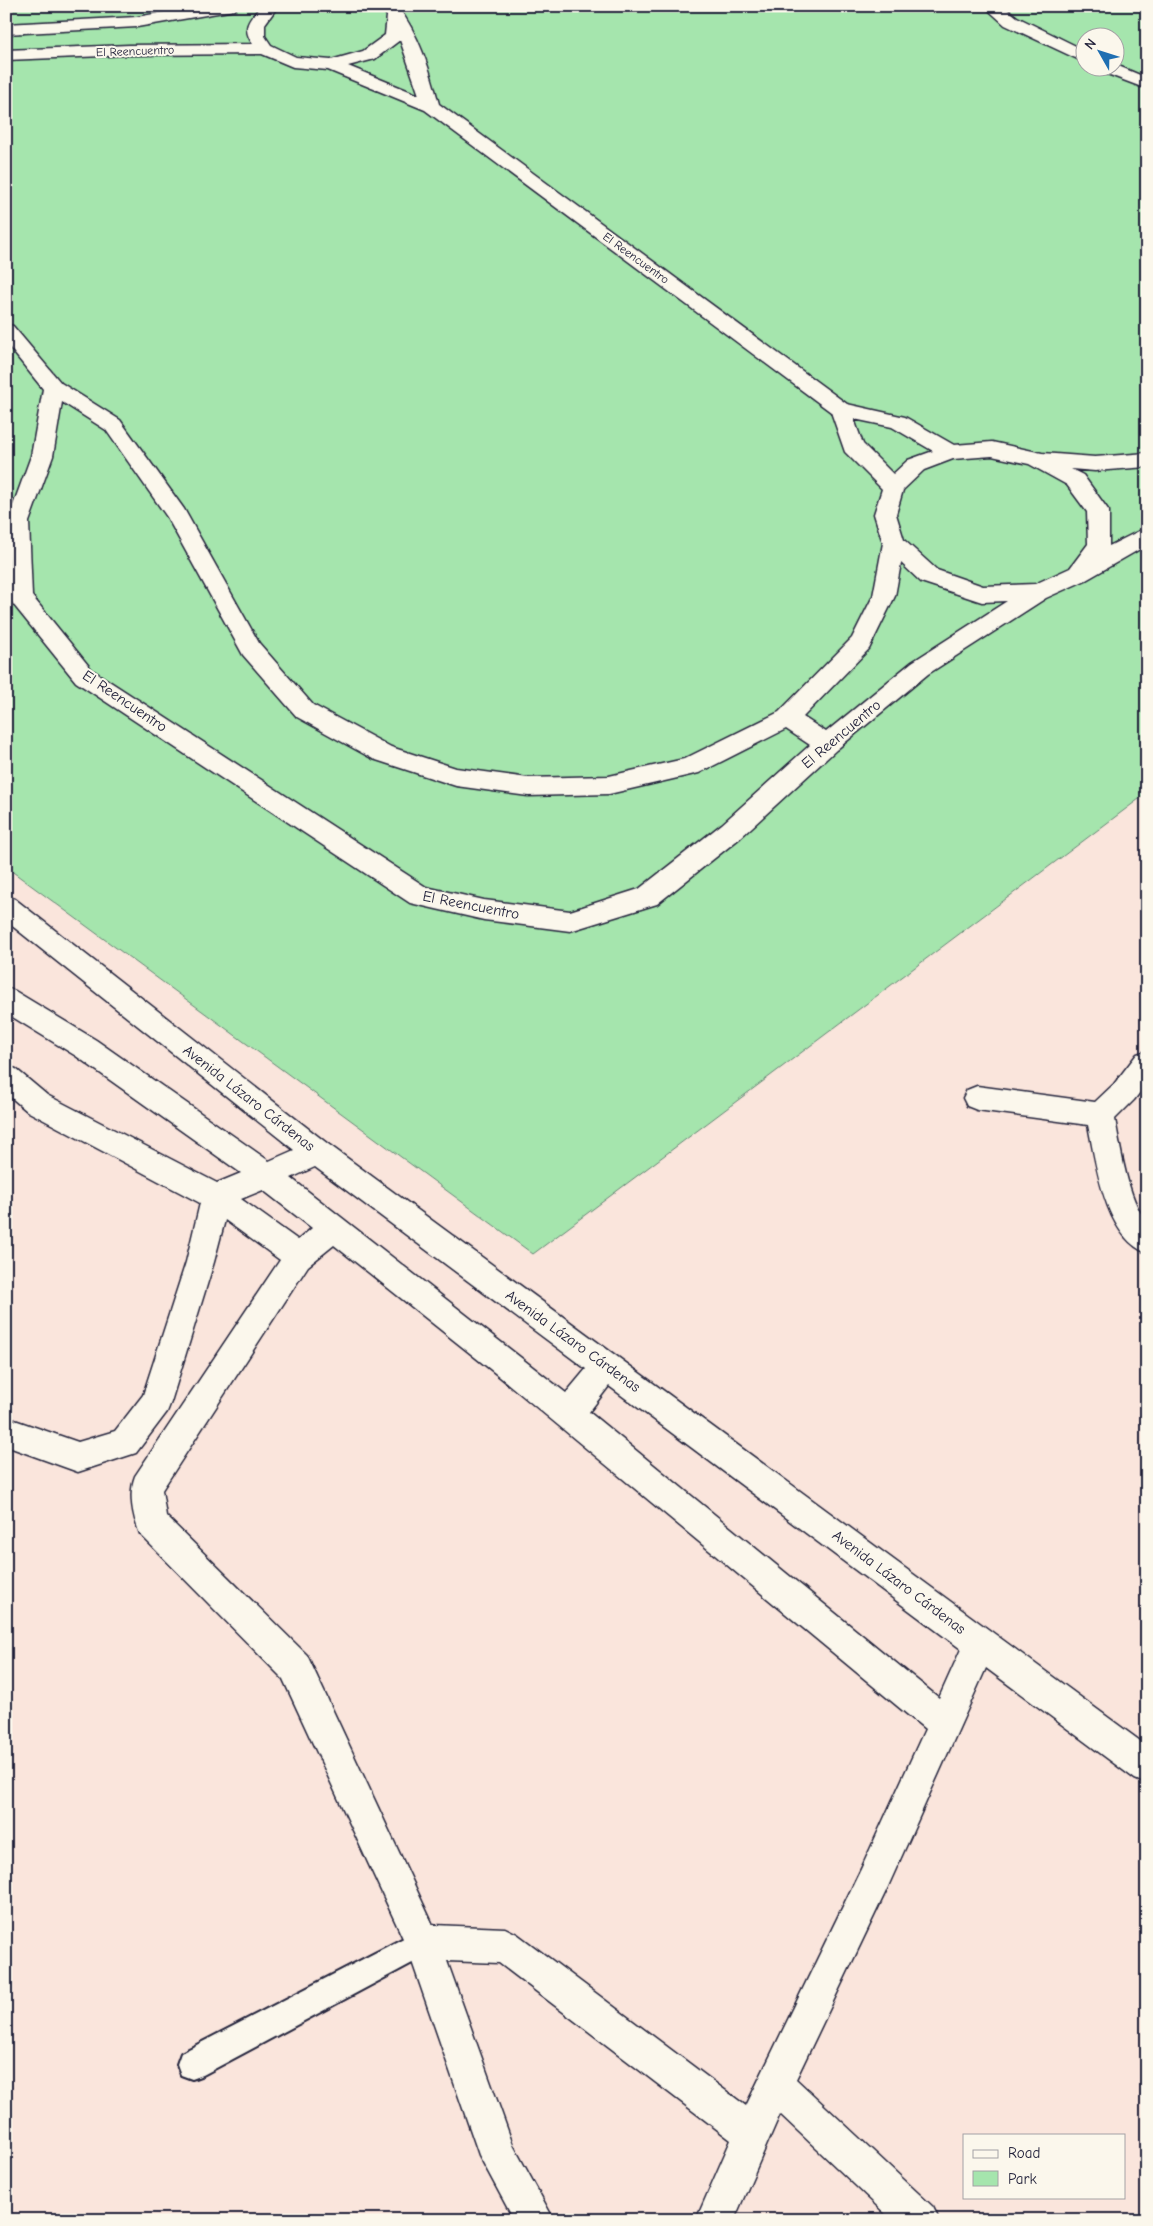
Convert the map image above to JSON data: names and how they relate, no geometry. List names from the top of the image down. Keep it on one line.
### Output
{"streets":{"street":["El Reencuentro","Avenida Lázaro Cárdenas"]},"legend":["Road","Park"],"north":"top left"}
